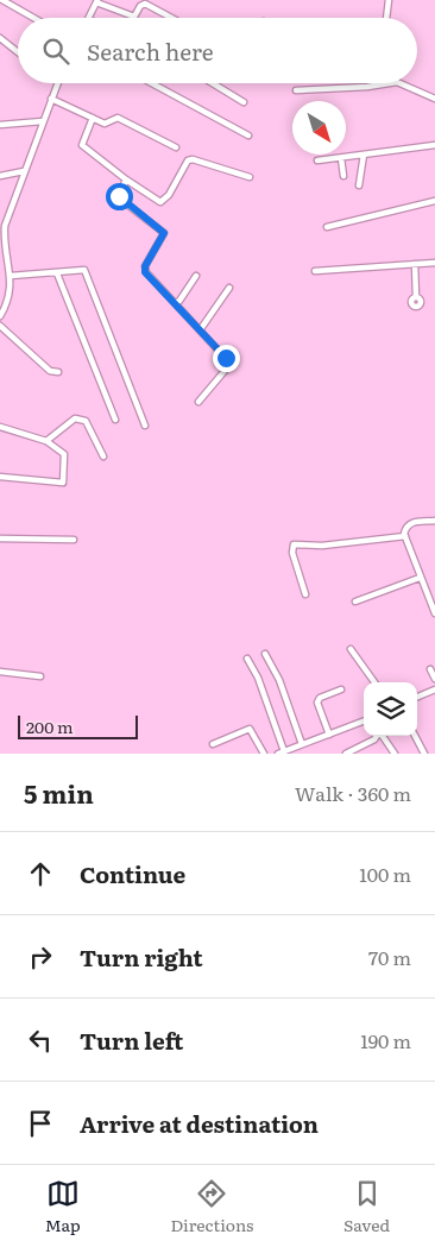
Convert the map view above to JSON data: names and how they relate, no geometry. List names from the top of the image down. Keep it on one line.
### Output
{"scale_bar":"200 m","north":"bottom right","page":{"search":"Search here","scale":"200 m","heading":["5 min","Walk · 360 m"],"list":[["Continue","100 m"],["Turn right","70 m"],["Turn left","190 m"],"Arrive at destination"],"nav":["Map","Directions","Saved"]}}
